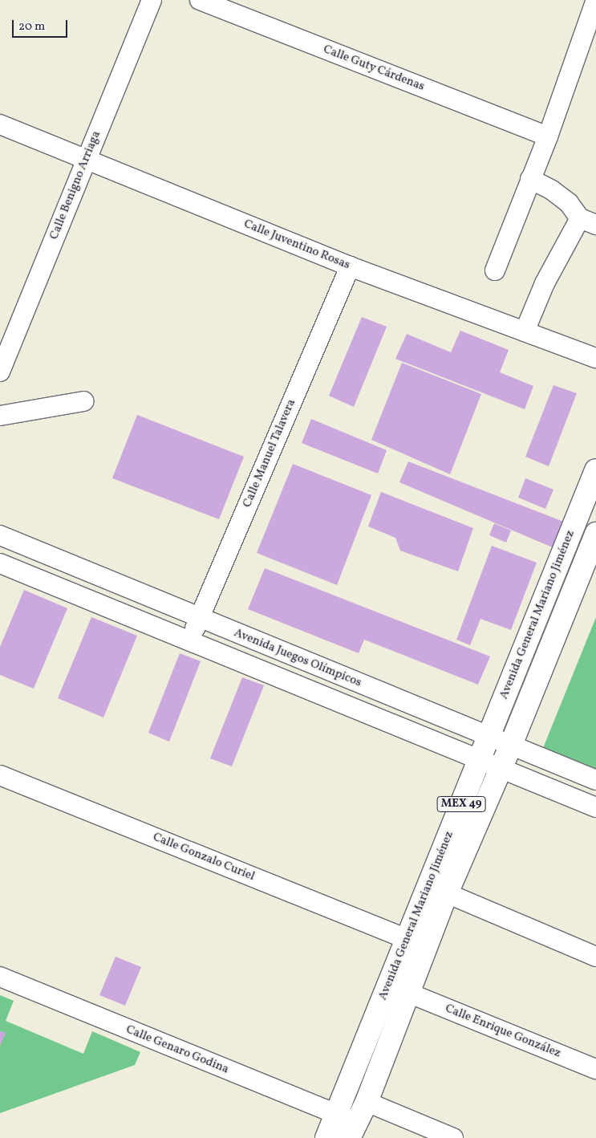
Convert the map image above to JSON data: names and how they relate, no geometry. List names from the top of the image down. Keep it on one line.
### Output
{"streets":{"main road":["Avenida General Mariano Jiménez","MEX 49"],"street":["Calle Guty Cárdenas","Calle Benigno Arriaga","Calle Juventino Rosas","Calle Manuel Talavera","Avenida Juegos Olímpicos","Calle Gonzalo Curiel","Calle Enrique González","Calle Genaro Godina"]},"crossings":[["Calle Benigno Arriaga","Calle Juventino Rosas"],["Calle Juventino Rosas","Calle Manuel Talavera"],["Calle Manuel Talavera","Avenida Juegos Olímpicos"],["Avenida General Mariano Jiménez","Avenida Juegos Olímpicos"],["Avenida General Mariano Jiménez","Calle Gonzalo Curiel"],["Avenida General Mariano Jiménez","Calle Enrique González"],["Avenida General Mariano Jiménez","Calle Genaro Godina"]],"scale_bar":"20 m"}
